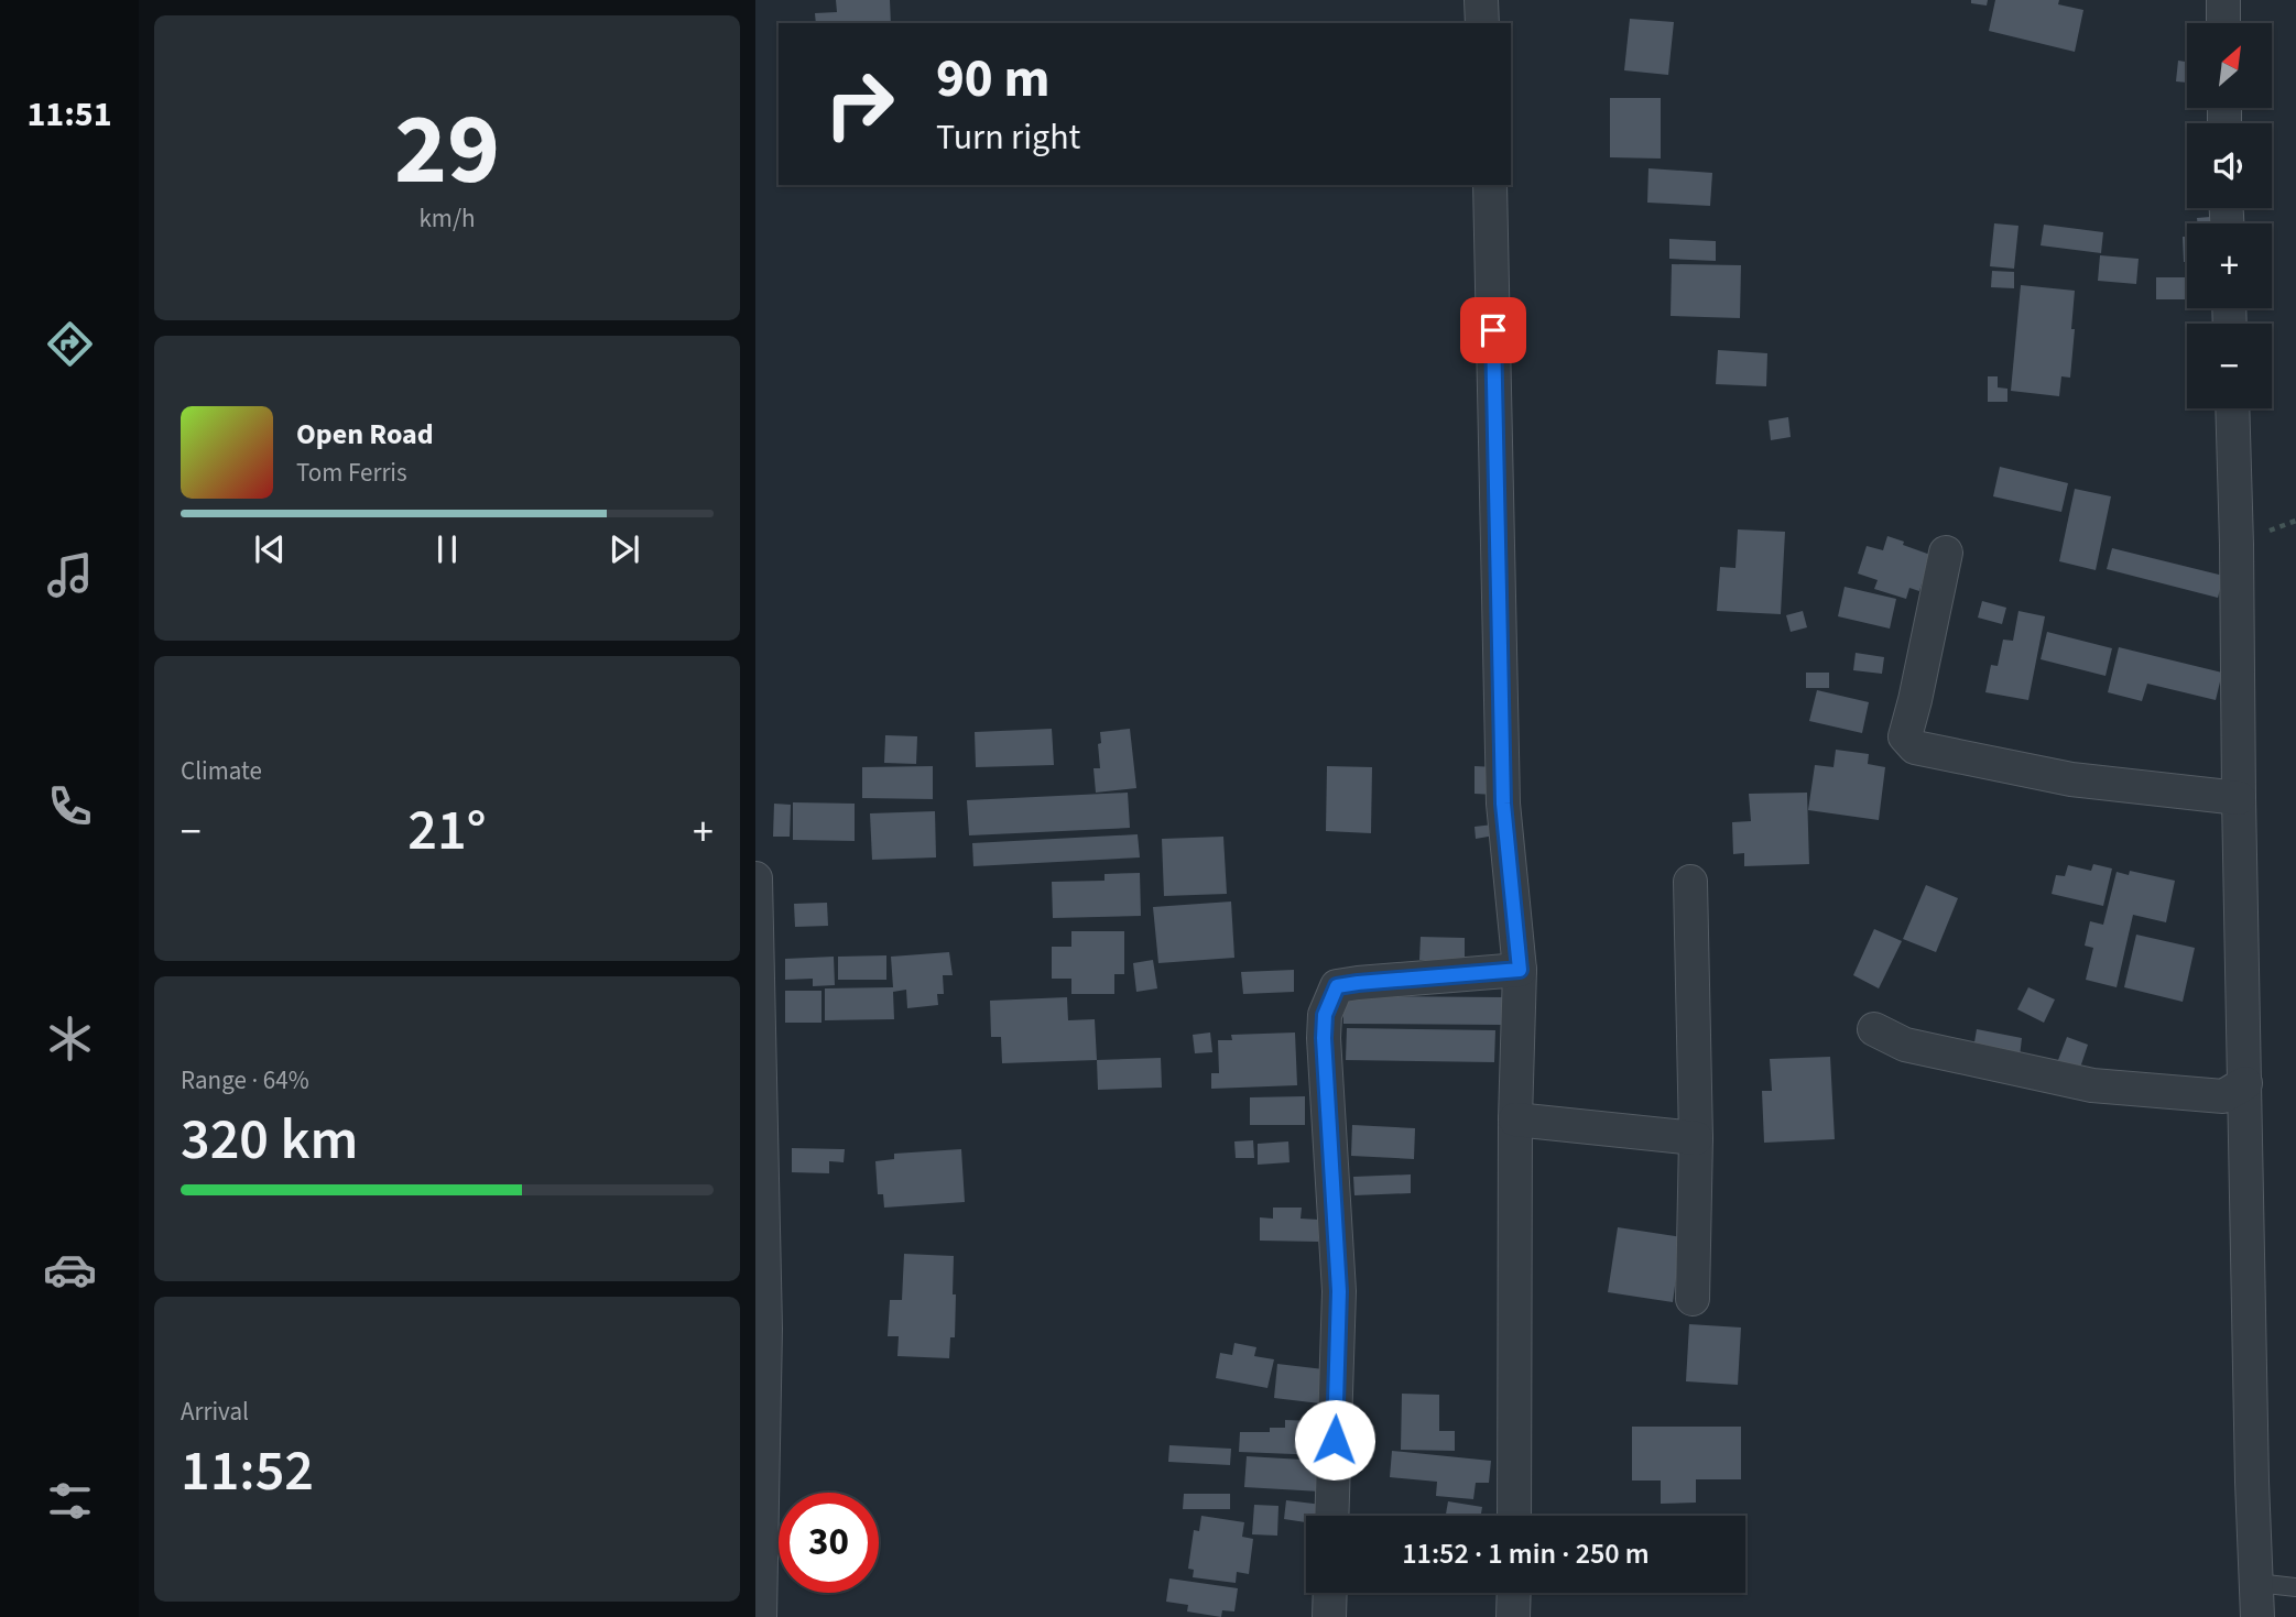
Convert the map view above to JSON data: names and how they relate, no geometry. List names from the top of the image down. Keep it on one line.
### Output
{"north":"top right","page":{"tabs":"11:51","tile":[["29","km/h"],"Climate",["Range · 64%","320 km"],["Arrival","11:52"]],"map_buttons":["+","−"],"turn":["90 m","Turn right"],"song":["Open Road","Tom Ferris"],"heat":["−","21°","+"],"limit":"30","trip":"11:52 · 1 min · 250 m"}}
